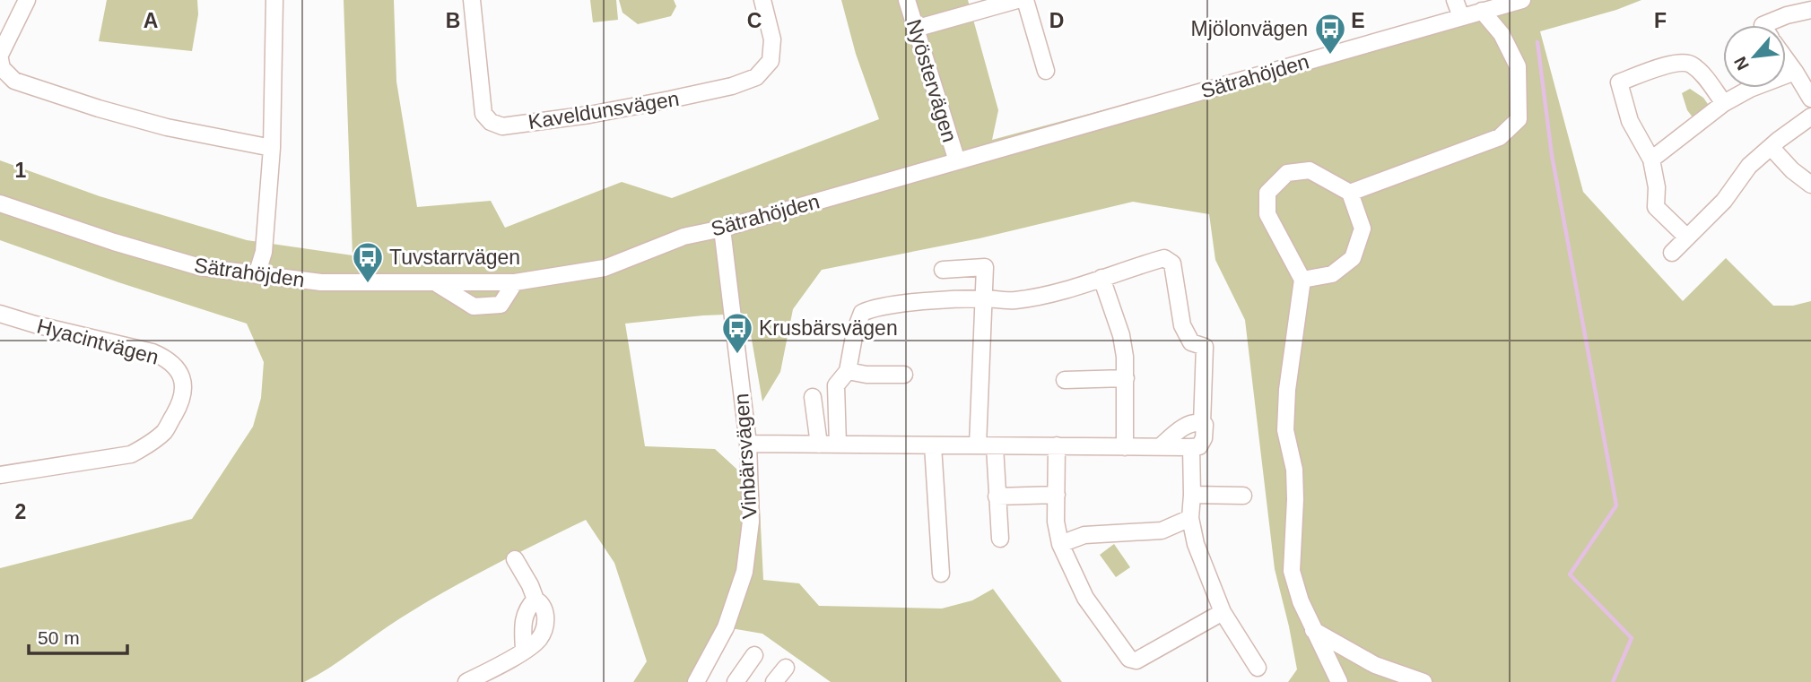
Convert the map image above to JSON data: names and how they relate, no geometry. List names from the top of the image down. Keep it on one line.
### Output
{"streets":{"street":["Sätrahöjden","Nyöstervägen","Kaveldunsvägen","Hyacintvägen","Vinbärsvägen"]},"crossings":[["Sätrahöjden","Nyöstervägen"],["Sätrahöjden","Vinbärsvägen"]],"places":{"bus stop":["Mjölonvägen","Tuvstarrvägen","Krusbärsvägen"]},"scale_bar":"50 m","north":"bottom left","grid":{"columns":["A","B","C","D","E","F"],"rows":["1","2"]}}
